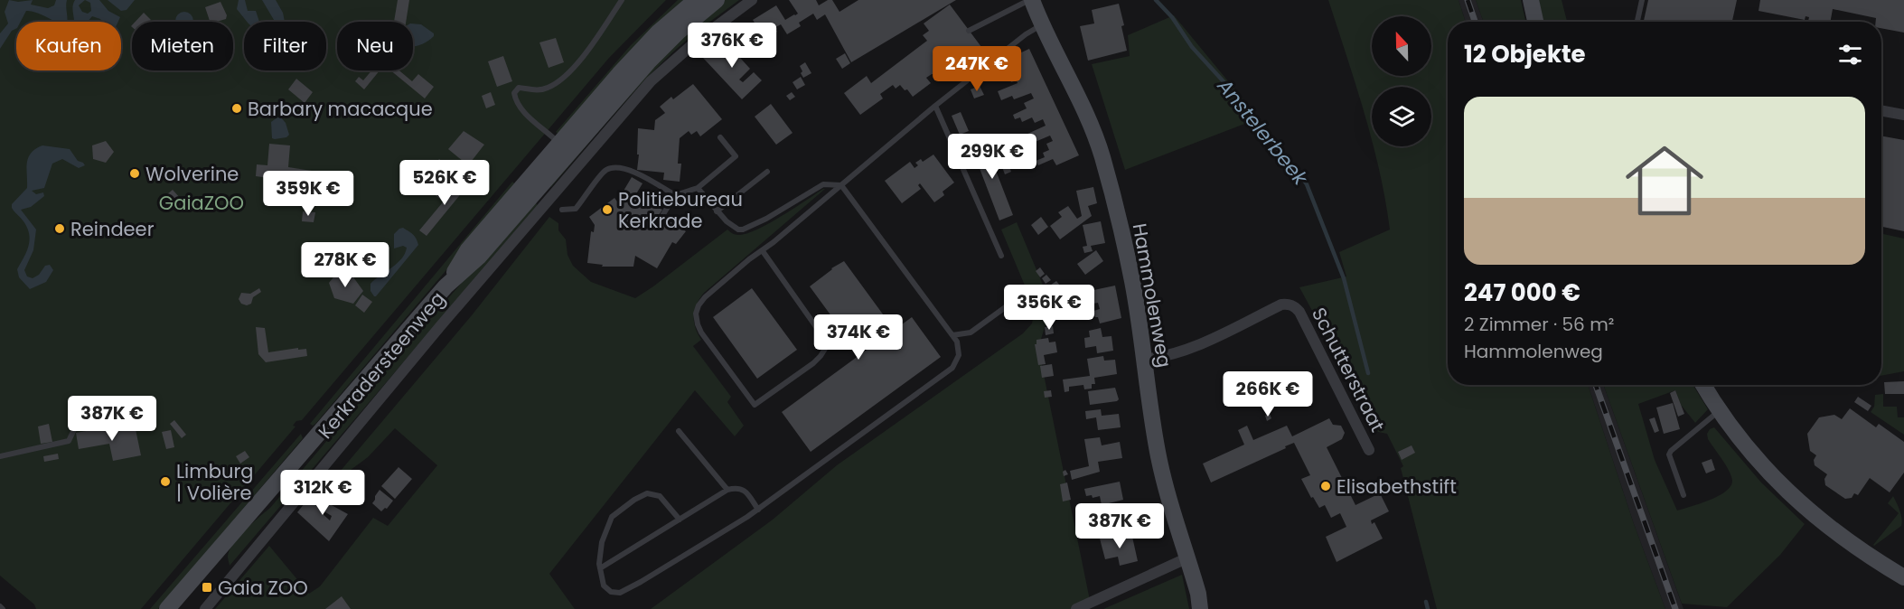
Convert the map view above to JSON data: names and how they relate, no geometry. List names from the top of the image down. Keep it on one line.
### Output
{"streets":{"main road":["Hammolenweg","Kerkradersteenweg"],"street":["Schutterstraat"]},"crossings":[["Hammolenweg","Schutterstraat"]],"water":["Anstelerbeek"],"parks":["GaiaZOO"],"places":{"other":["Barbary macacque","Wolverine","Politiebureau Kerkrade","Reindeer","Limburg | Volière","Elisabethstift"],"transit":["Gaia ZOO"]},"north":"top","page":{"chip":["Kaufen","Mieten","Filter","Neu"],"heading":"12 Objekte","price":["376K €","247K €","299K €","526K €","359K €","278K €","356K €","374K €","266K €","387K €","312K €","387K €"],"list":[{"name":"247 000 €","note":"2 Zimmer · 56 m² · Hammolenweg"}]}}
